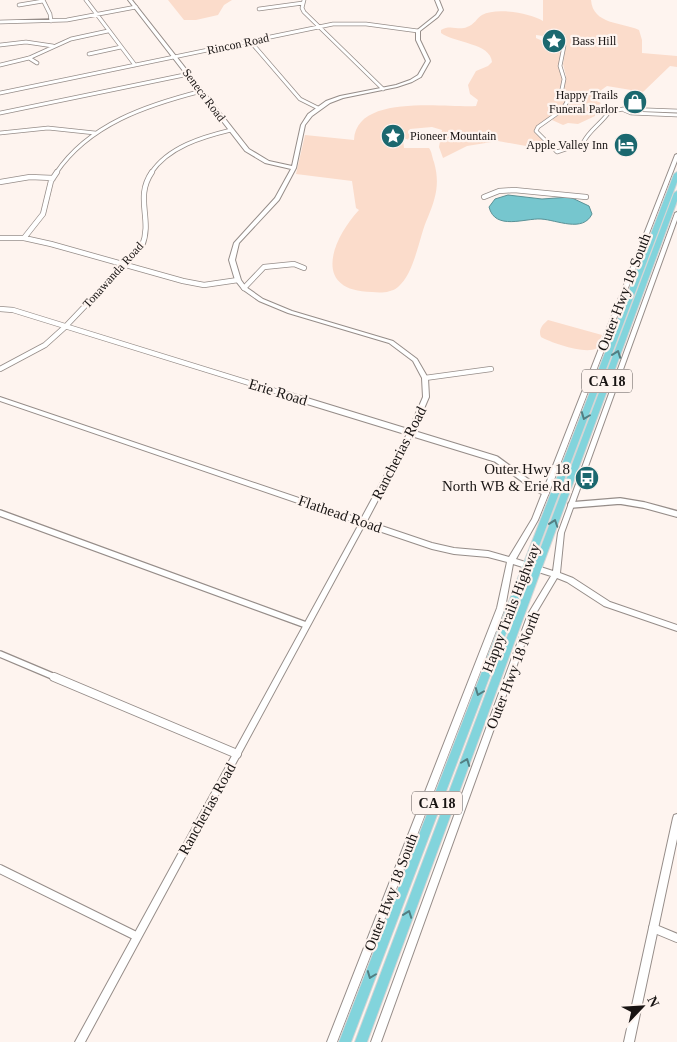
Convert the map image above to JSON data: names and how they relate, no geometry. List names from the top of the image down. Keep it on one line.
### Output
{"streets":{"main road":["CA 18","Happy Trails Highway"],"street":["Rincon Road","Seneca Road","Tonawanda Road","Outer Hwy 18 South","Erie Road","Rancherias Road","Flathead Road","Outer Hwy 18 North"]},"crossings":[["Rincon Road","Seneca Road"],["Seneca Road","Tonawanda Road"],["Tonawanda Road","Erie Road"],["Outer Hwy 18 South","Erie Road"],["Outer Hwy 18 South","Flathead Road"],["Erie Road","Rancherias Road"],["Rancherias Road","Flathead Road"],["Flathead Road","Happy Trails Highway"],["Flathead Road","Outer Hwy 18 North"]],"places":{"place":["Bass Hill","Pioneer Mountain"],"shop":["Happy Trails Funeral Parlor"],"hotel":["Apple Valley Inn"],"bus stop":["Outer Hwy 18 North WB & Erie Rd"]},"north":"top right"}
